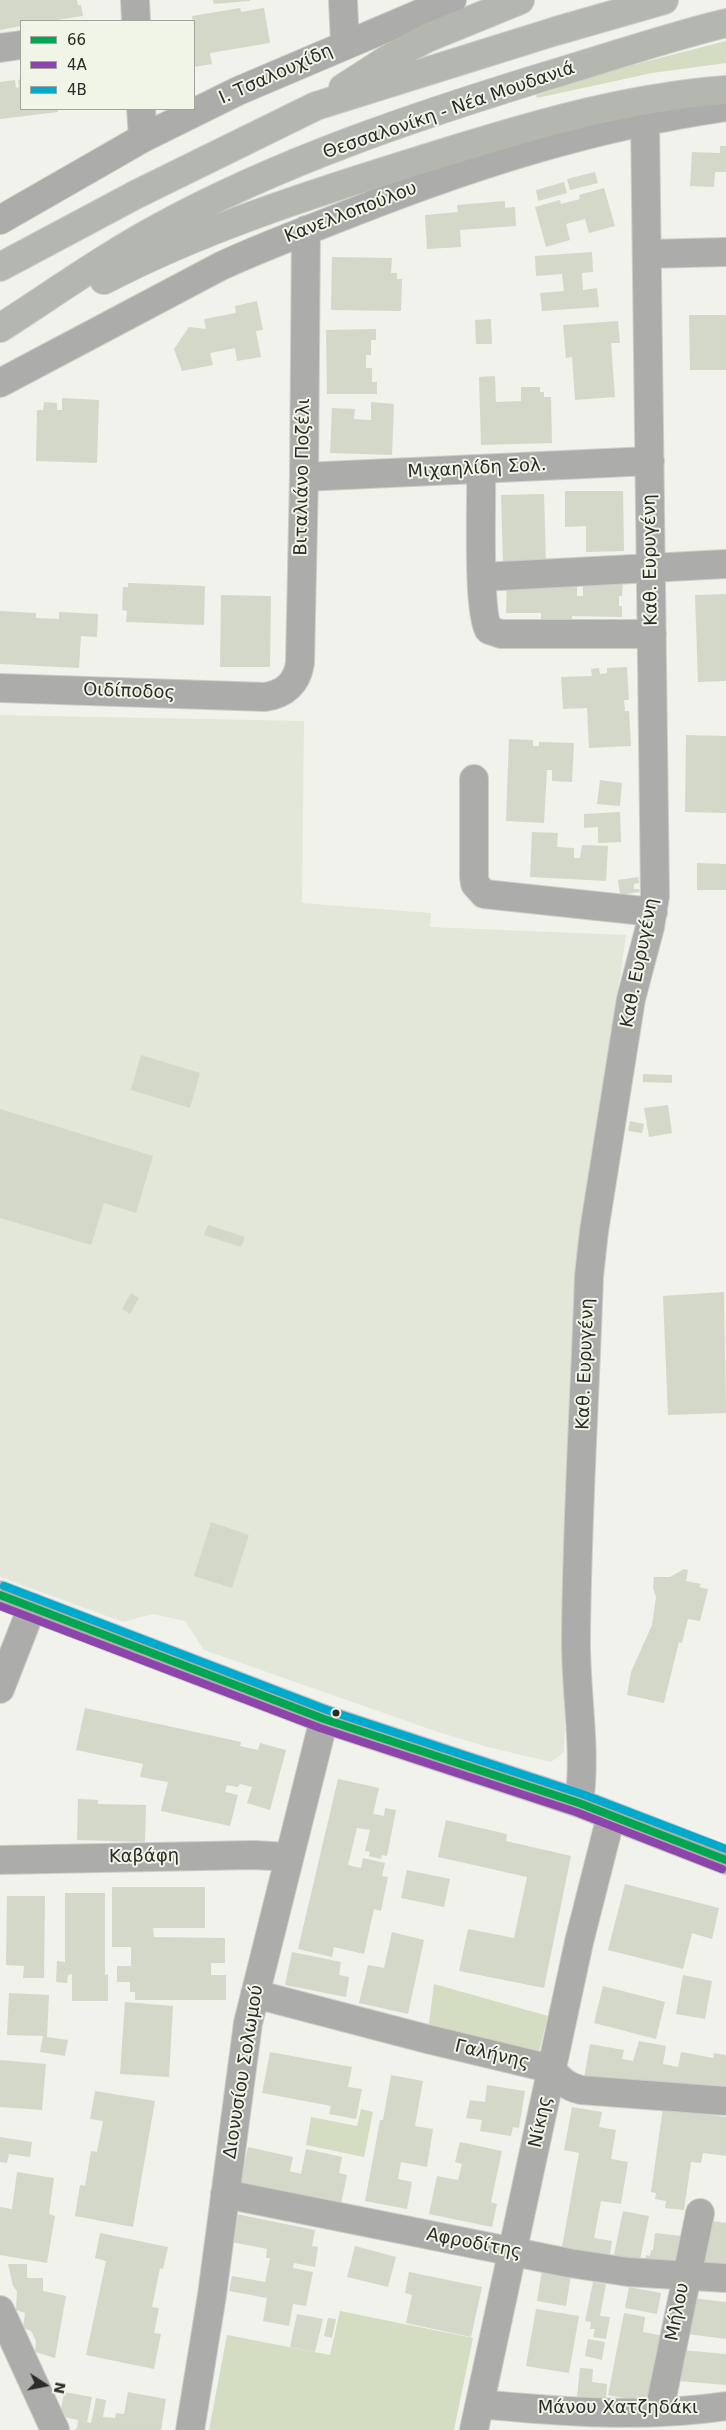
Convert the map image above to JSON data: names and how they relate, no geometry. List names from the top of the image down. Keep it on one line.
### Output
{"streets":{"highway":["Θεσσαλονίκη - Νέα Μουδανιά"],"street":["Ι. Τσαλουχίδη","Κανελλοπούλου","Μιχαηλίδη Σολ.","Βιταλιάνο Ποζέλι","Καθ. Ευρυγένη","Οιδίποδος","Καβάφη","Γαλήνης","Διονυσίου Σολωμού","Νίκης","Αφροδίτης","Μήλου","Μάνου Χατζηδάκι"]},"crossings":[["Κανελλοπούλου","Βιταλιάνο Ποζέλι"],["Κανελλοπούλου","Καθ. Ευρυγένη"],["Μιχαηλίδη Σολ.","Βιταλιάνο Ποζέλι"],["Μιχαηλίδη Σολ.","Καθ. Ευρυγένη"],["Βιταλιάνο Ποζέλι","Οιδίποδος"],["Καβάφη","Διονυσίου Σολωμού"],["Γαλήνης","Διονυσίου Σολωμού"],["Γαλήνης","Νίκης"],["Διονυσίου Σολωμού","Αφροδίτης"],["Νίκης","Αφροδίτης"],["Νίκης","Μάνου Χατζηδάκι"],["Αφροδίτης","Μήλου"],["Μήλου","Μάνου Χατζηδάκι"]],"lines":["transit line 4Β","transit line 66","transit line 4Α"],"legend":["66","4Α","4Β"],"north":"right"}
